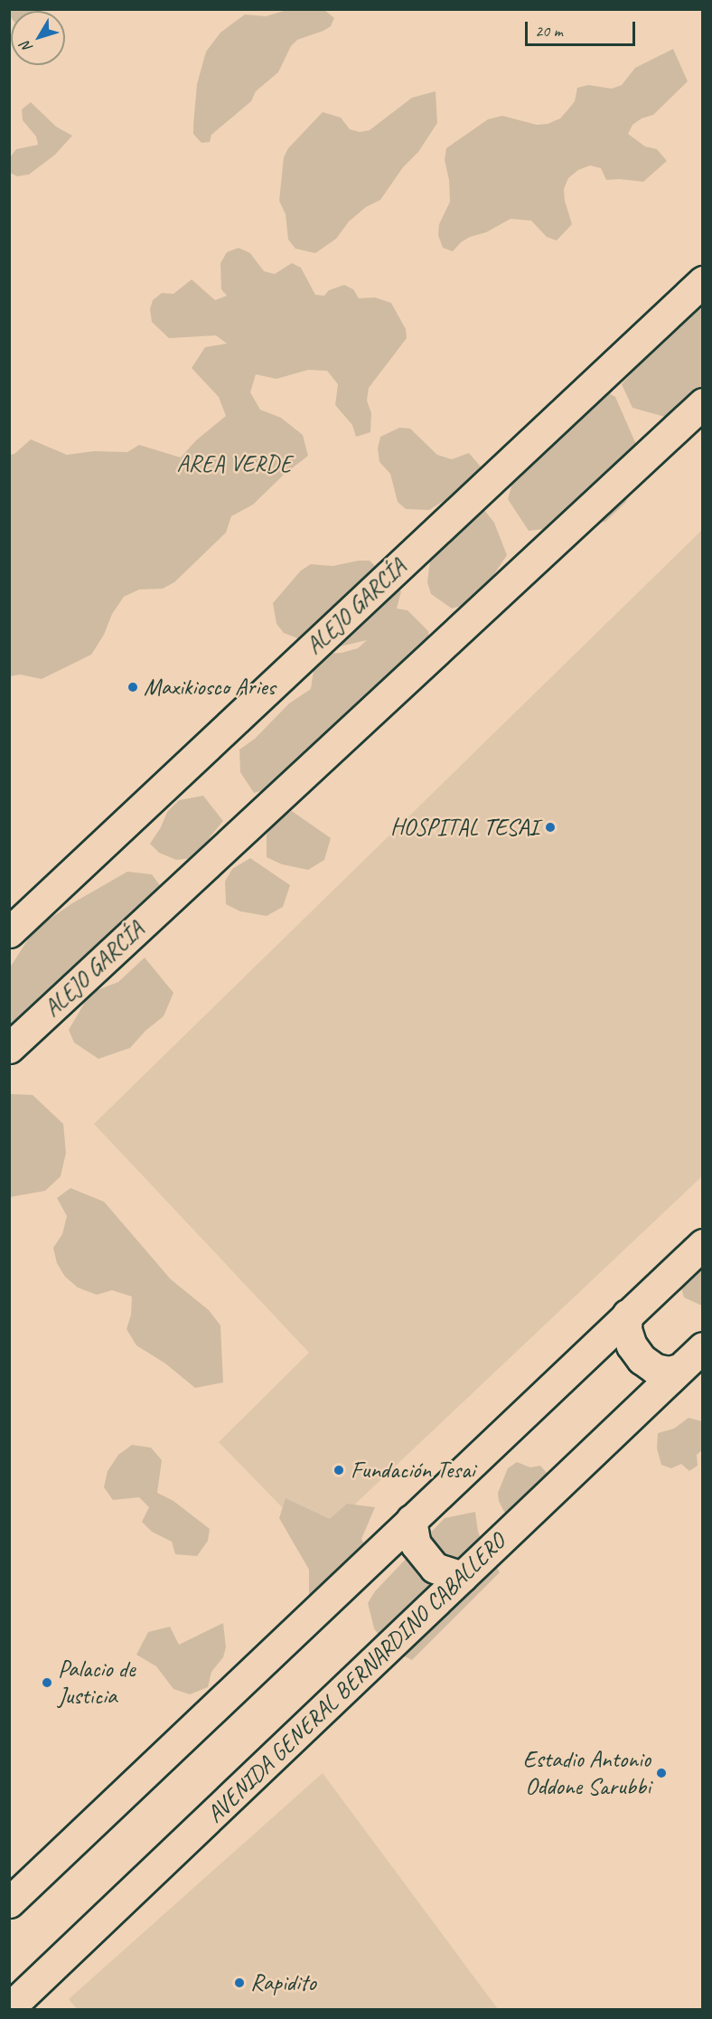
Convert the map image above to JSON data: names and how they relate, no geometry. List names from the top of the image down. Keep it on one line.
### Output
{"streets":{"main road":["ALEJO GARCÍA","AVENIDA GENERAL BERNARDINO CABALLERO"]},"parks":["AREA VERDE"],"places":["Maxikiosco Aries","HOSPITAL TESAI","Fundación Tesai","Palacio de Justicia","Estadio Antonio Oddone Sarubbi","Rapidito"],"scale_bar":"20 m","north":"bottom left"}
